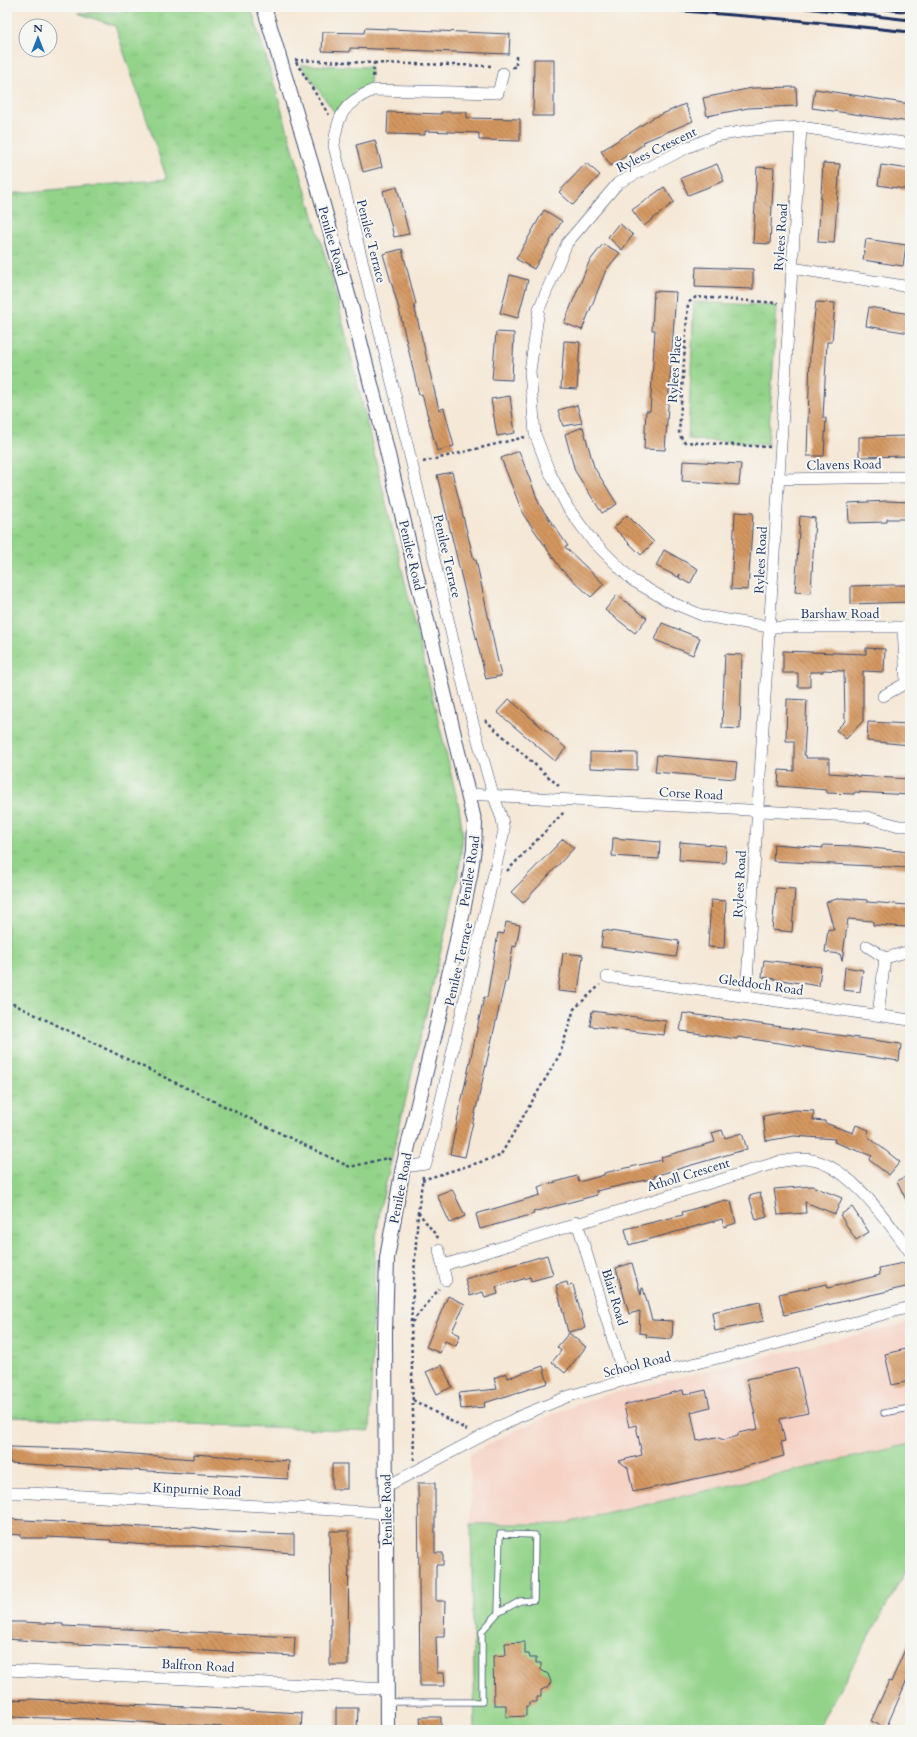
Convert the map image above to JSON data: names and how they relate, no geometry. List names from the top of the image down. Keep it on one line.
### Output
{"streets":{"street":["Rylees Crescent","Rylees Road","Penilee Road","Penilee Terrace","Clavens Road","Barshaw Road","Corse Road","Gleddoch Road","Atholl Crescent","Blair Road","School Road","Kinpurnie Road","Balfron Road"],"path":["Rylees Place"]},"crossings":[["Rylees Crescent","Rylees Road"],["Rylees Crescent","Barshaw Road"],["Rylees Road","Rylees Place"],["Rylees Road","Clavens Road"],["Rylees Road","Barshaw Road"],["Rylees Road","Corse Road"],["Rylees Road","Gleddoch Road"],["Penilee Road","Corse Road"],["Penilee Road","School Road"],["Penilee Road","Kinpurnie Road"],["Penilee Road","Balfron Road"],["Penilee Terrace","Corse Road"],["Atholl Crescent","Blair Road"],["Blair Road","School Road"]],"north":"top"}
